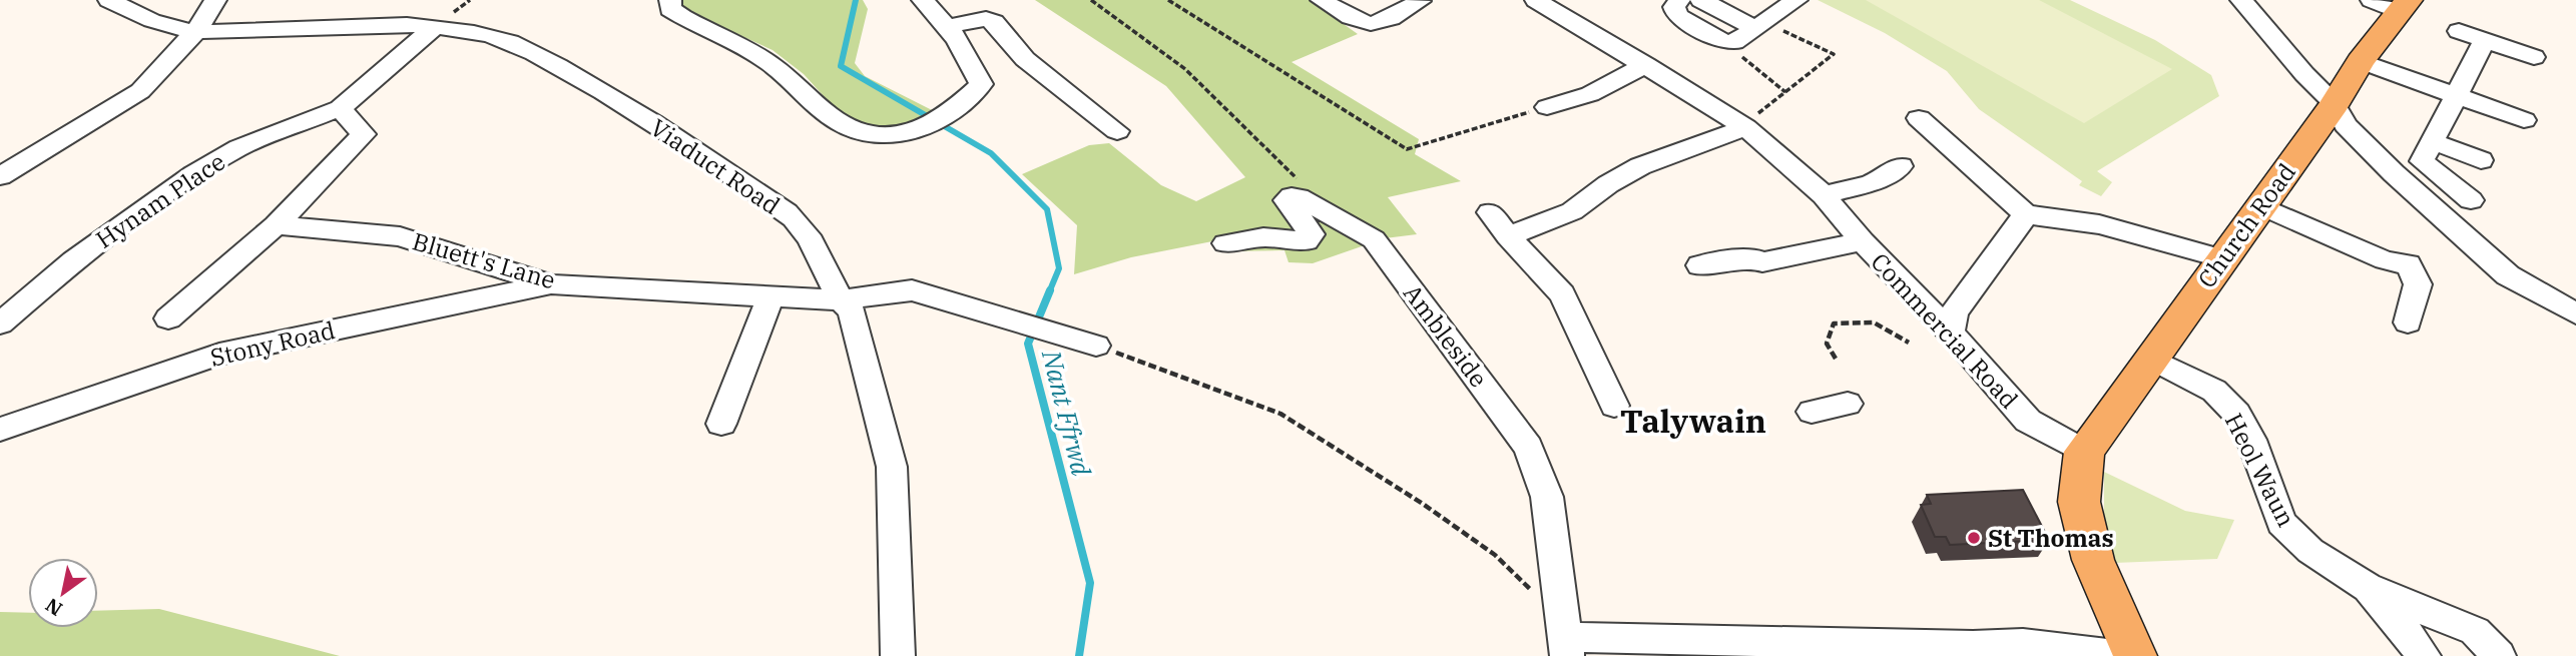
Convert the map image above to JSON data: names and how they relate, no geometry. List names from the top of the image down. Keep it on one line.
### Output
{"streets":{"main road":["Church Road"],"street":["Viaduct Road","Hynam Place","Bluett's Lane","Commercial Road","Ambleside","Stony Road","Heol Waun"]},"crossings":[["Viaduct Road","Bluett's Lane"],["Church Road","Commercial Road"],["Church Road","Heol Waun"],["Bluett's Lane","Stony Road"]],"districts":["Talywain"],"water":["Nant Ffrwd"],"places":["St Thomas"],"north":"bottom left"}
